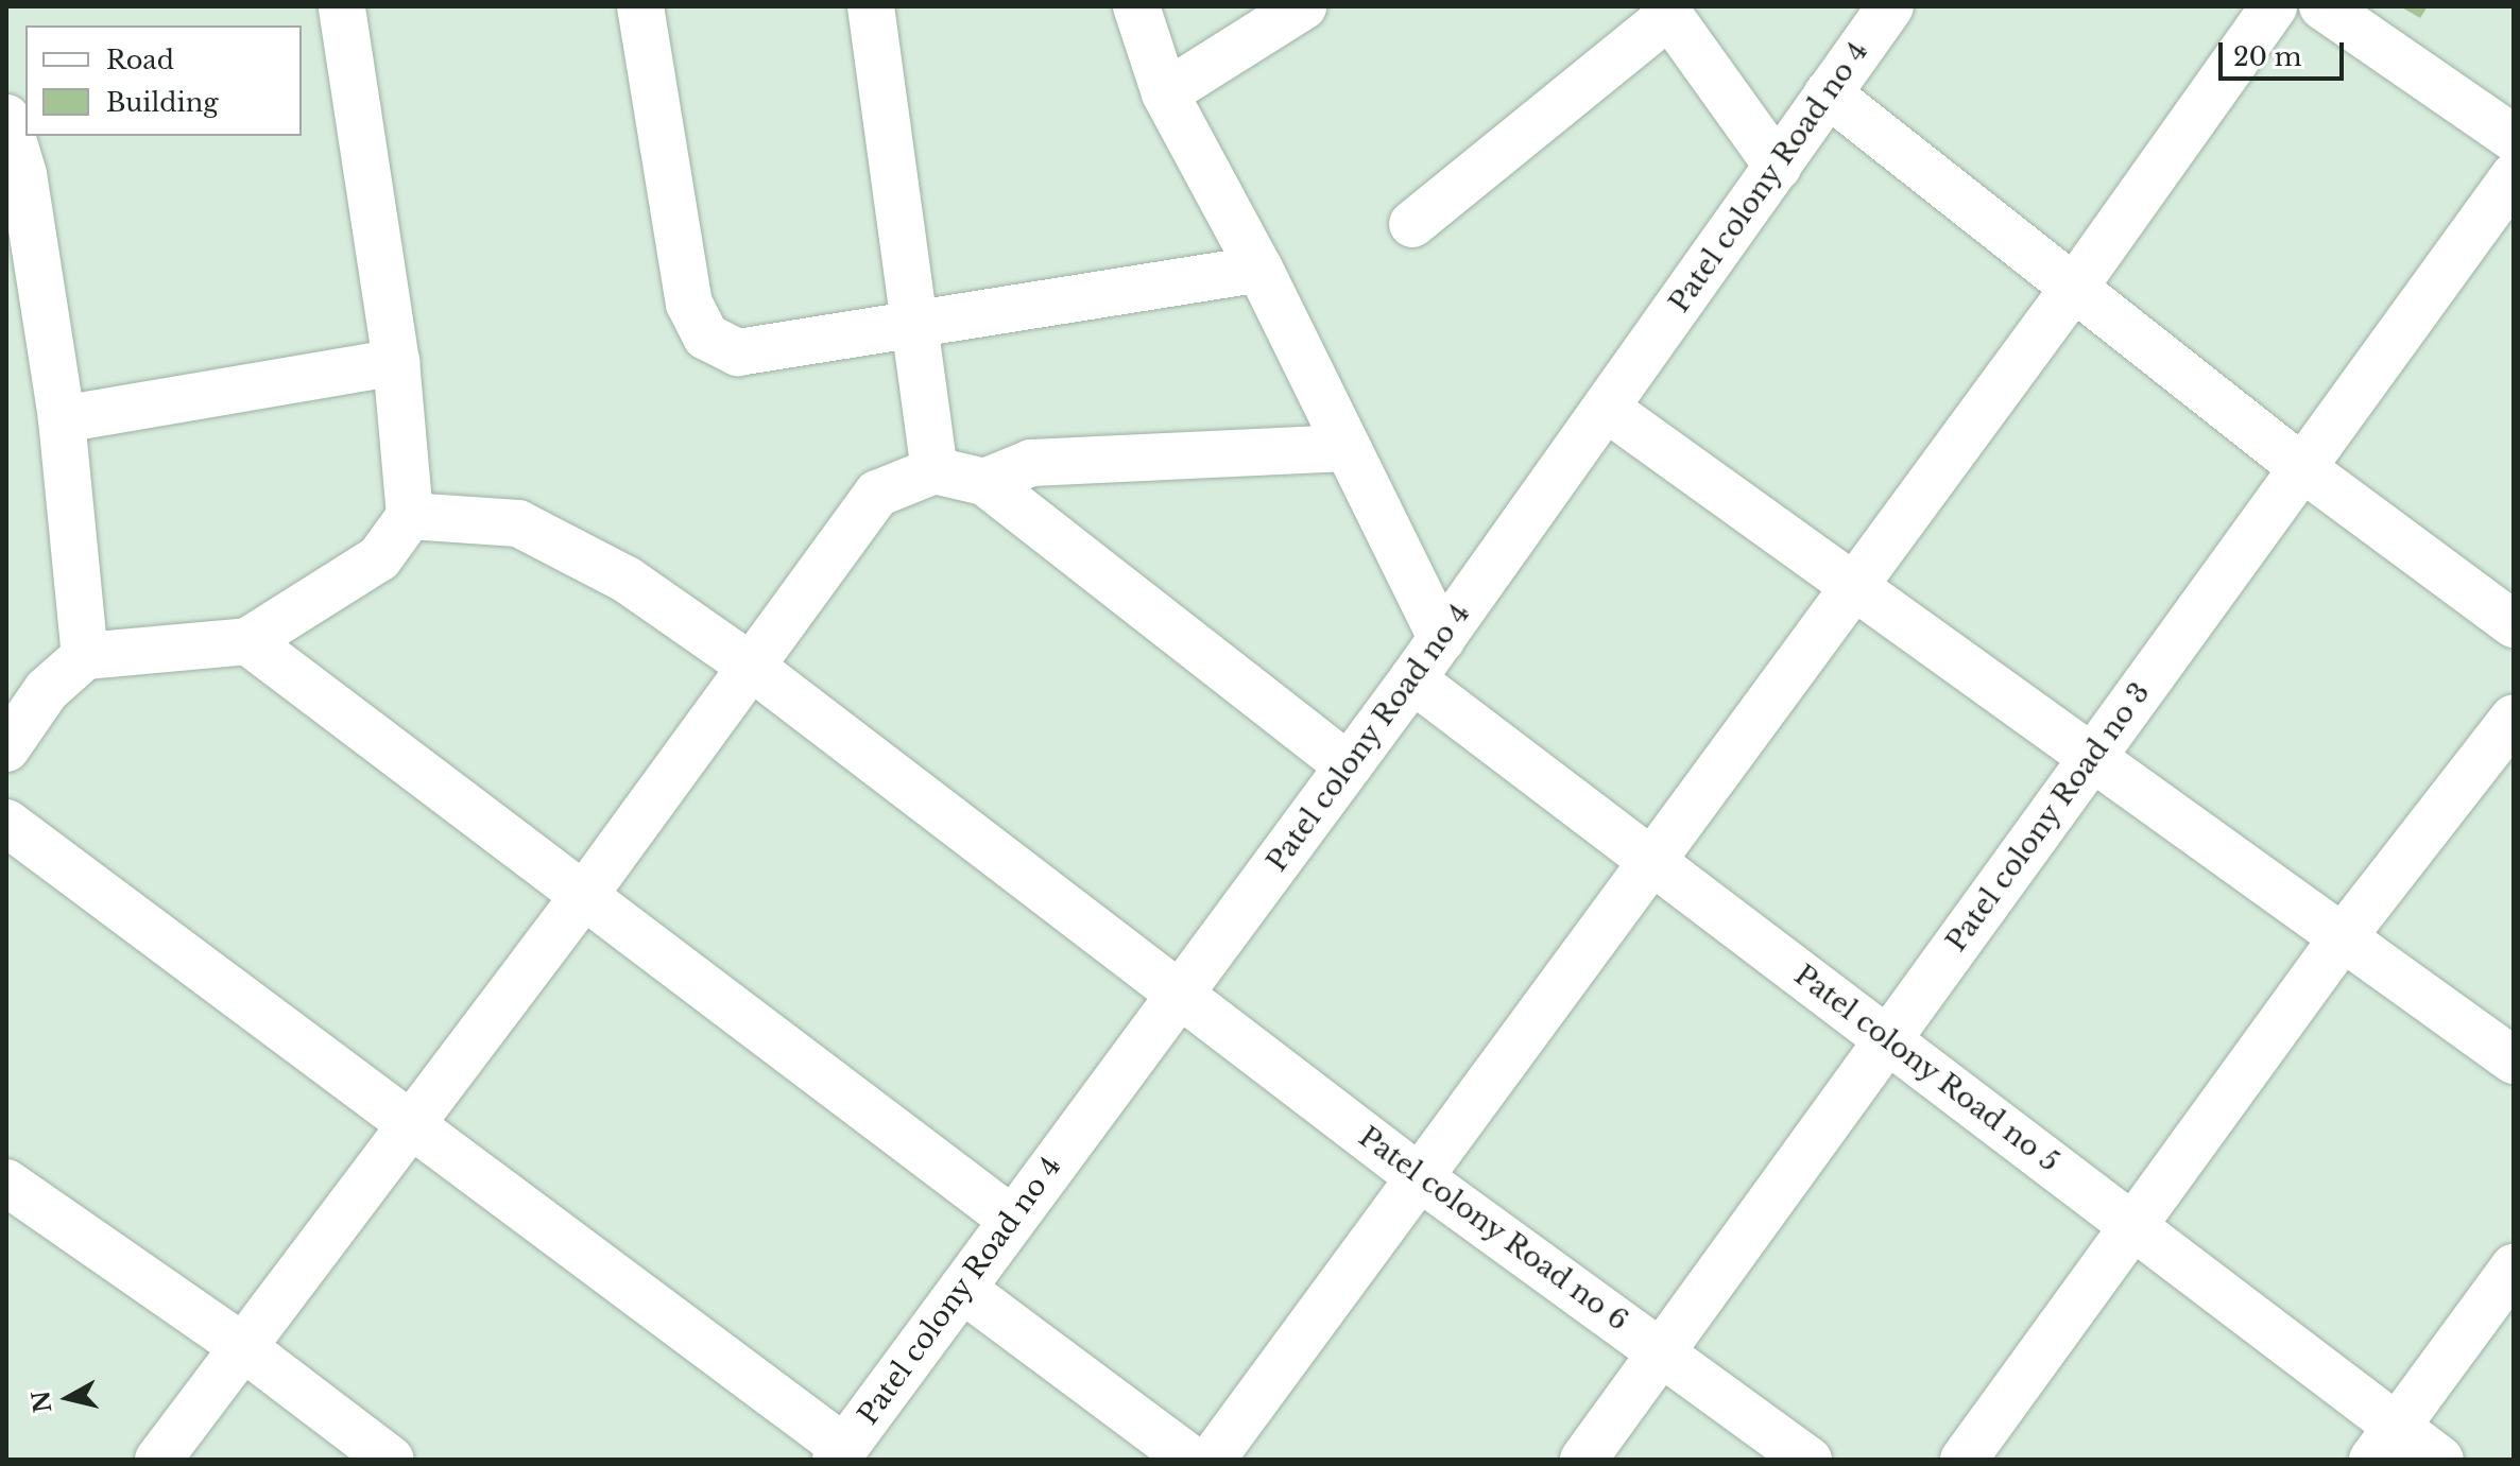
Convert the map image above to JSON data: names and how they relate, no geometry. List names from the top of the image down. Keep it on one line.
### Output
{"streets":{"street":["Patel colony Road no 4","Patel colony Road no 3","Patel colony Road no 5","Patel colony Road no 6"]},"crossings":[["Patel colony Road no 4","Patel colony Road no 5"],["Patel colony Road no 4","Patel colony Road no 6"],["Patel colony Road no 3","Patel colony Road no 5"],["Patel colony Road no 3","Patel colony Road no 6"]],"legend":["Road","Building"],"scale_bar":"20 m","north":"left"}
